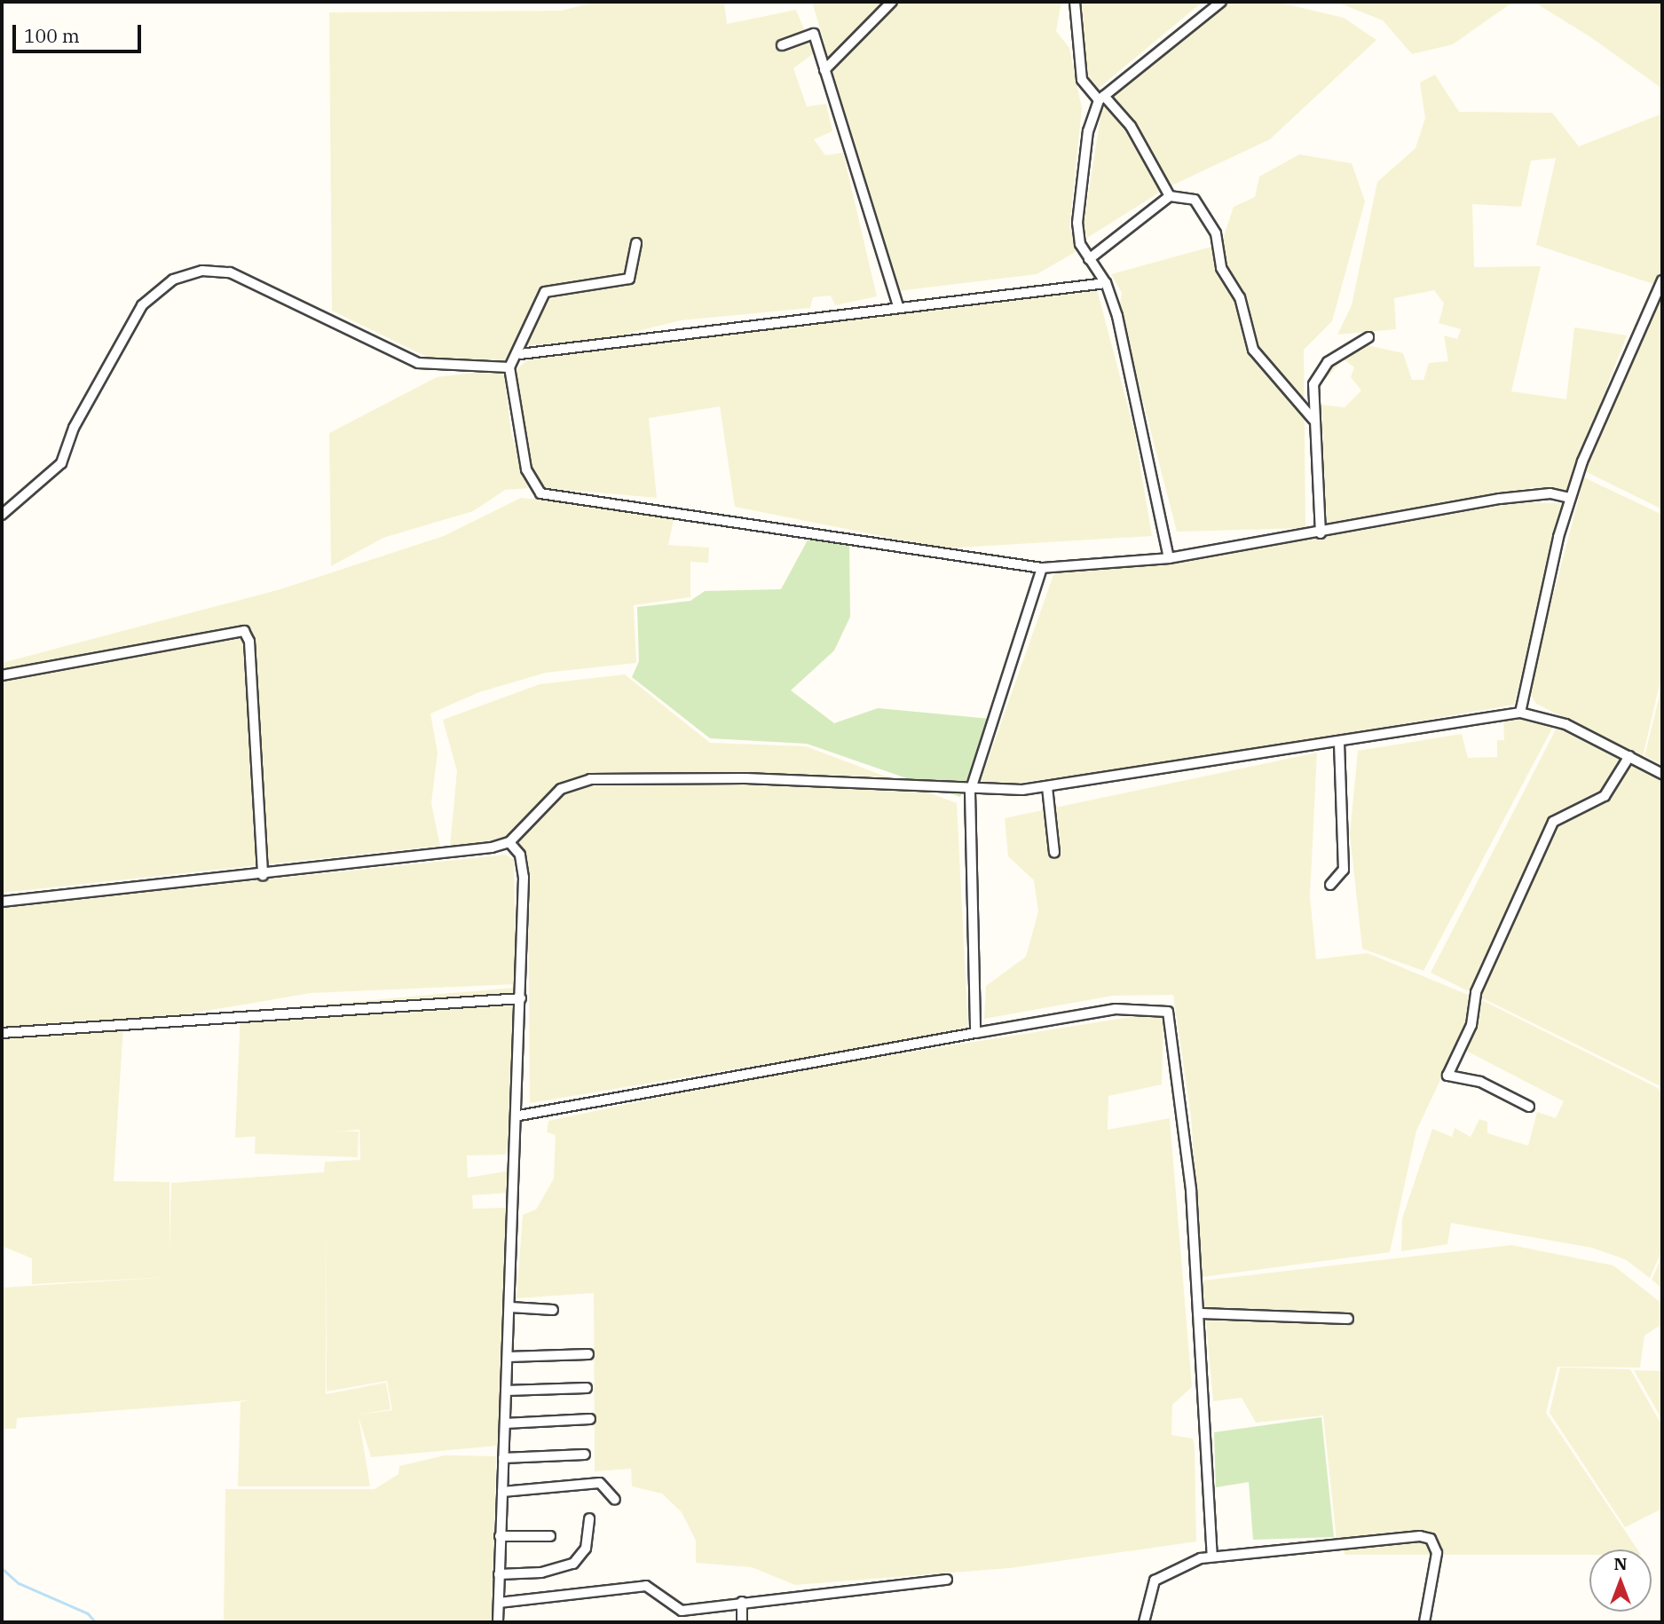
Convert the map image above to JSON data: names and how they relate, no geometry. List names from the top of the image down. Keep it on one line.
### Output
{"scale_bar":"100 m","north":"top"}
